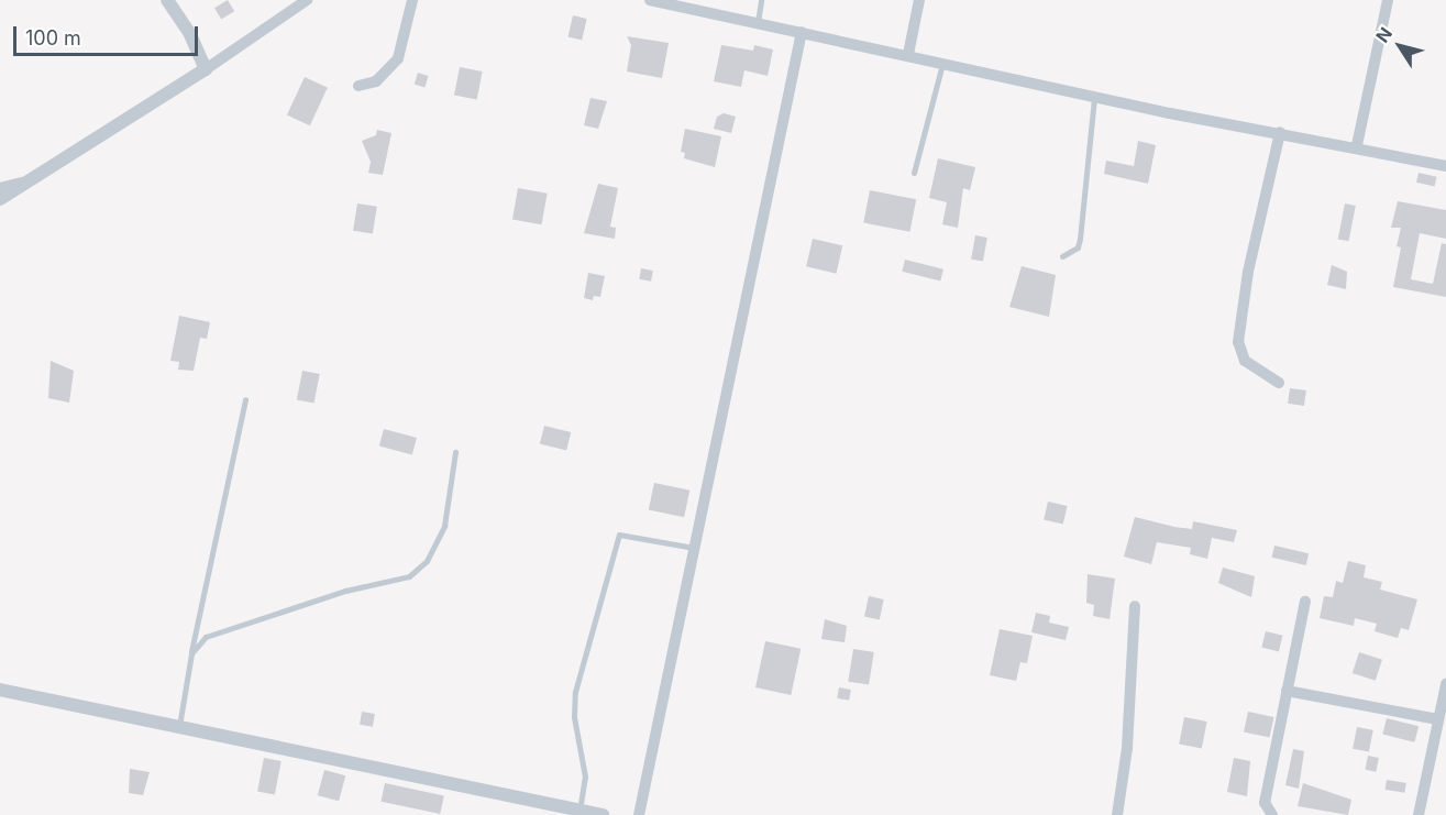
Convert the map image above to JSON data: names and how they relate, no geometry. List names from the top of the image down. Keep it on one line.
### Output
{"scale_bar":"100 m","north":"top left"}
